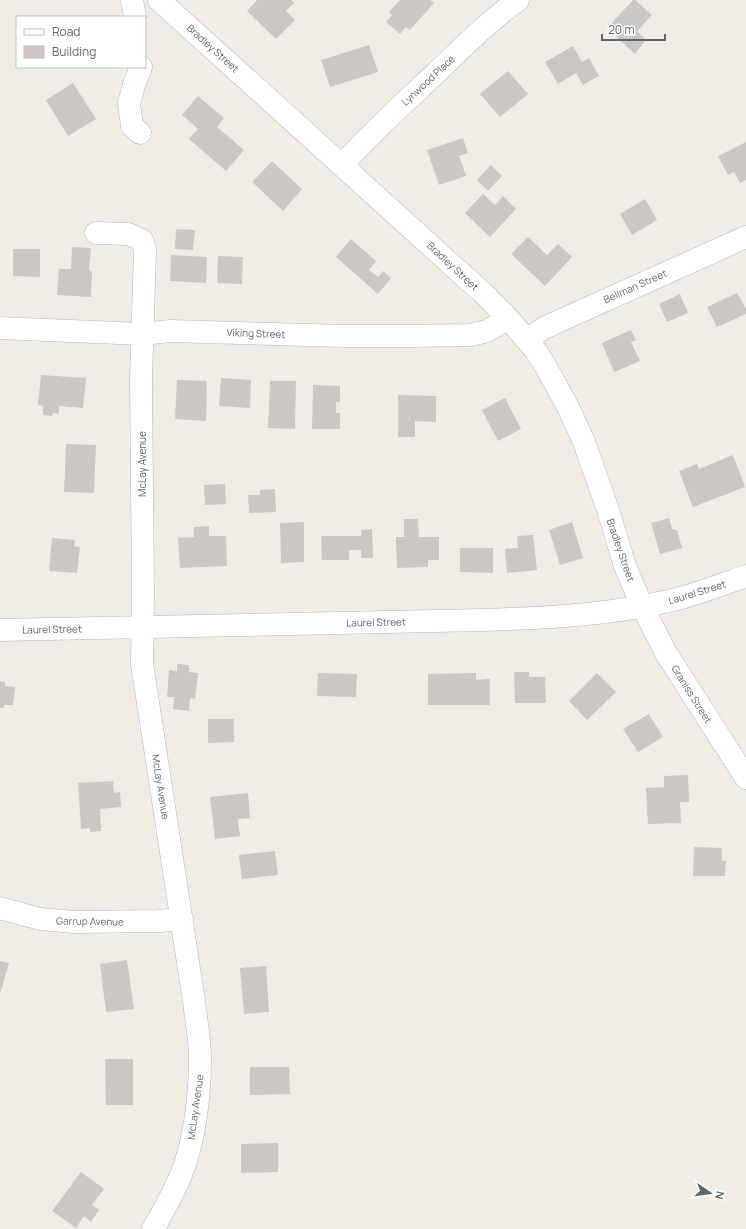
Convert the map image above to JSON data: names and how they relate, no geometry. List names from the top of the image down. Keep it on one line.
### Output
{"streets":{"street":["Bradley Street","Lynwood Place","Bellman Street","Viking Street","McLay Avenue","Laurel Street","Graniss Street","Garrup Avenue"]},"crossings":[["Bradley Street","Lynwood Place"],["Bradley Street","Bellman Street"],["Bradley Street","Viking Street"],["Bradley Street","Laurel Street"],["Bradley Street","Graniss Street"],["Viking Street","McLay Avenue"],["McLay Avenue","Laurel Street"],["McLay Avenue","Garrup Avenue"],["Laurel Street","Graniss Street"]],"legend":["Road","Building"],"scale_bar":"20 m","north":"right"}
